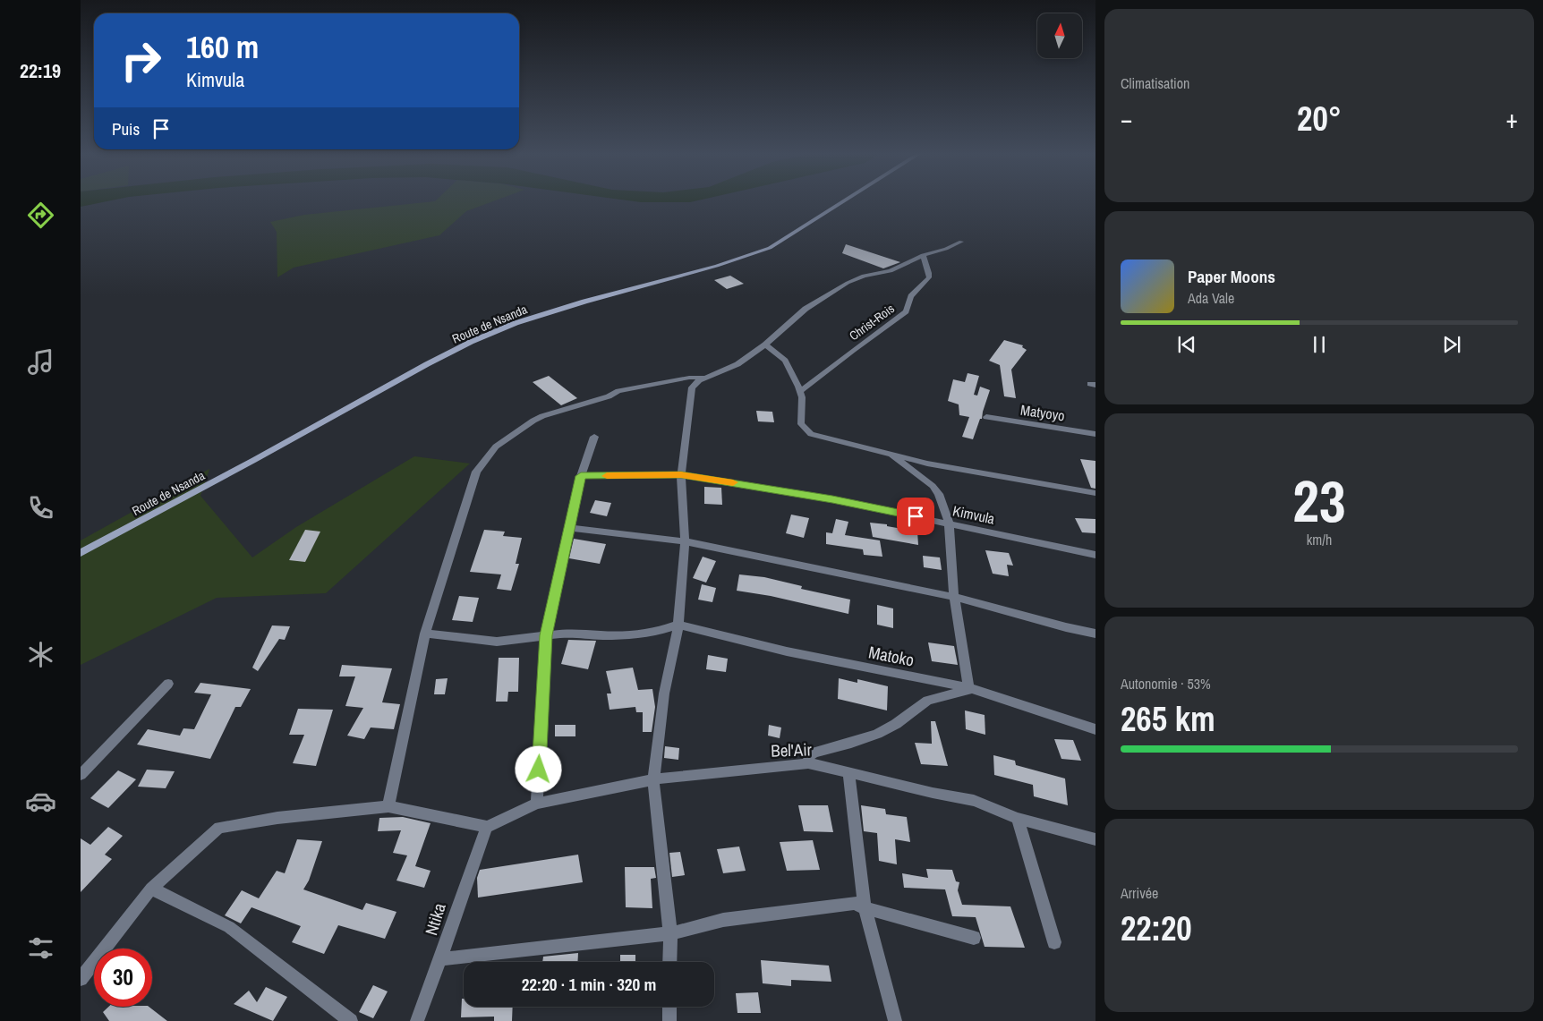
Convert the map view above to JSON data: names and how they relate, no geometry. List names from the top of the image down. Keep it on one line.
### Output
{"streets":{"street":["Christ-Rois","Route de Nsanda","Matyoyo","Kimvula","Matoko","Bel'Air","Ntika"]},"crossings":[["Bel'Air","Ntika"]],"north":"top","page":{"tabs":"22:19","tile":["Climatisation",["23","km/h"],["Autonomie · 53%","265 km"],["Arrivée","22:20"]],"turn":["160 m","Kimvula"],"heat":["−","20°","+"],"then":"Puis","song":["Paper Moons","Ada Vale"],"limit":"30","trip":"22:20 · 1 min · 320 m"}}
